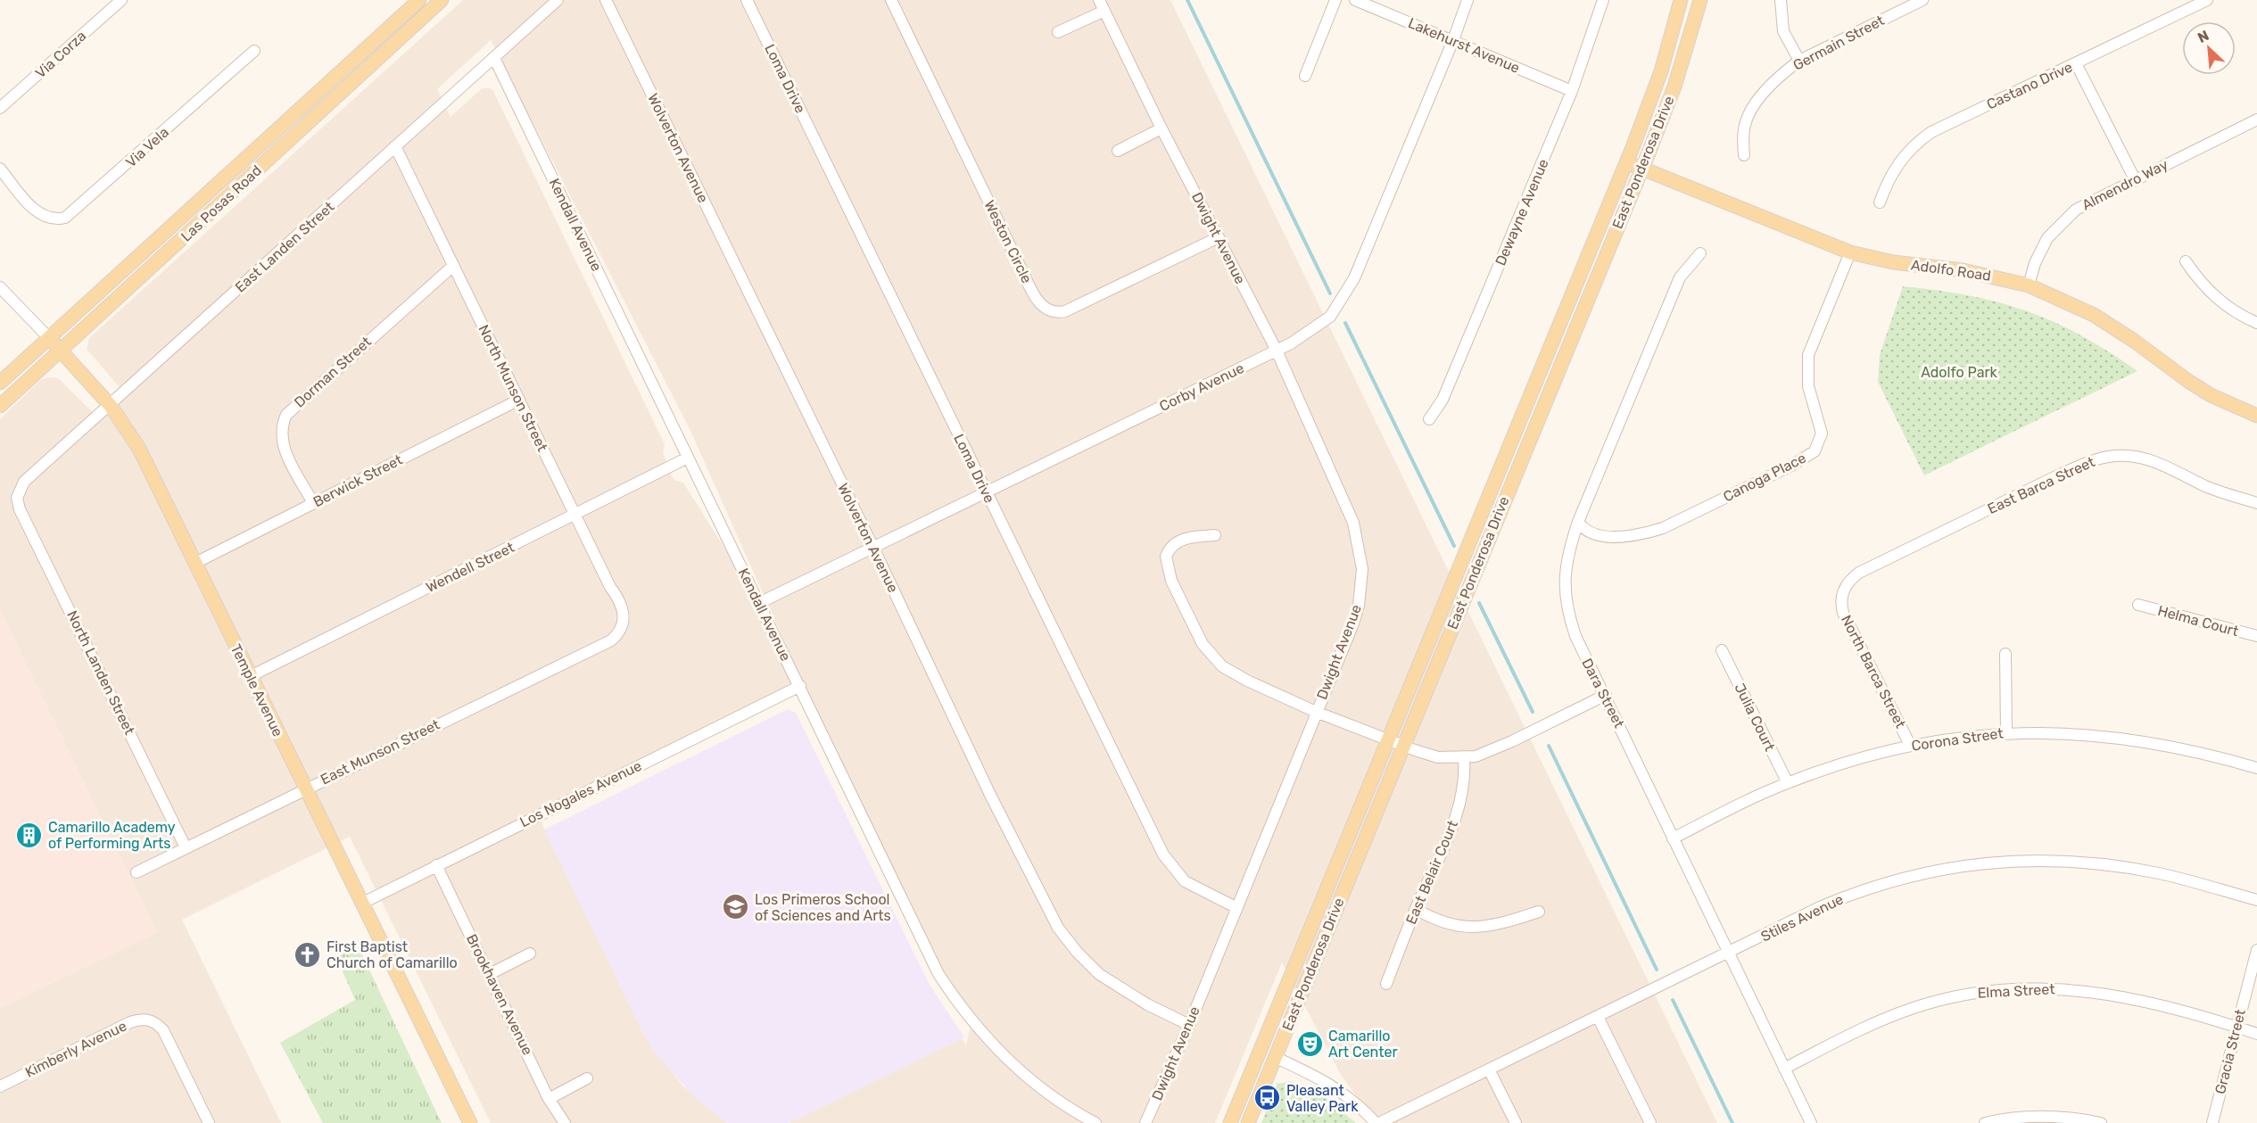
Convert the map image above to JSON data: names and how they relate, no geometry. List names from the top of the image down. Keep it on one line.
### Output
{"streets":{"main road":["East Ponderosa Drive","Las Posas Road","Adolfo Road","Temple Avenue"],"street":["Germain Street","Lakehurst Avenue","Via Corza","Loma Drive","Castano Drive","Via Vela","Wolverton Avenue","Almendro Way","Dewayne Avenue","Kendall Avenue","Dwight Avenue","Weston Circle","East Landen Street","Dorman Street","Corby Avenue","North Munson Street","Canoga Place","Berwick Street","East Barca Street","Wendell Street","Helma Court","North Barca Street","North Landen Street","Dara Street","Julia Court","Corona Street","East Munson Street","Los Nogales Avenue","East Belair Court","Stiles Avenue","Elma Street","Brookhaven Avenue","Kimberly Avenue","Gracia Street"]},"crossings":[["Lakehurst Avenue","Dewayne Avenue"],["Lakehurst Avenue","Corby Avenue"],["Loma Drive","Dwight Avenue"],["Loma Drive","Corby Avenue"],["Wolverton Avenue","Dwight Avenue"],["Wolverton Avenue","Corby Avenue"],["East Ponderosa Drive","Adolfo Road"],["Almendro Way","Adolfo Road"],["Las Posas Road","Temple Avenue"],["Kendall Avenue","East Landen Street"],["Kendall Avenue","Corby Avenue"],["Kendall Avenue","Wendell Street"],["Kendall Avenue","Los Nogales Avenue"],["Dwight Avenue","Weston Circle"],["Dwight Avenue","Corby Avenue"],["East Landen Street","North Munson Street"],["East Landen Street","North Landen Street"],["East Landen Street","Temple Avenue"],["Adolfo Road","Canoga Place"],["Dorman Street","North Munson Street"],["Dorman Street","Berwick Street"],["North Munson Street","Berwick Street"],["North Munson Street","Wendell Street"],["North Munson Street","East Munson Street"],["Canoga Place","Dara Street"],["Berwick Street","Temple Avenue"],["East Barca Street","North Barca Street"],["Wendell Street","Temple Avenue"],["North Barca Street","Corona Street"],["North Landen Street","East Munson Street"],["Temple Avenue","East Munson Street"],["Temple Avenue","Los Nogales Avenue"],["Dara Street","Corona Street"],["Dara Street","Stiles Avenue"],["Dara Street","Elma Street"],["Julia Court","Corona Street"],["Los Nogales Avenue","Brookhaven Avenue"],["Elma Street","Gracia Street"]],"parks":["Adolfo Park"],"places":{"building":["Camarillo Academy of Performing Arts"],"school or university":["Los Primeros School of Sciences and Arts"],"church":["First Baptist Church of Camarillo"],"theatre":["Camarillo Art Center"],"bus stop":["Pleasant Valley Park"]},"north":"top left"}
